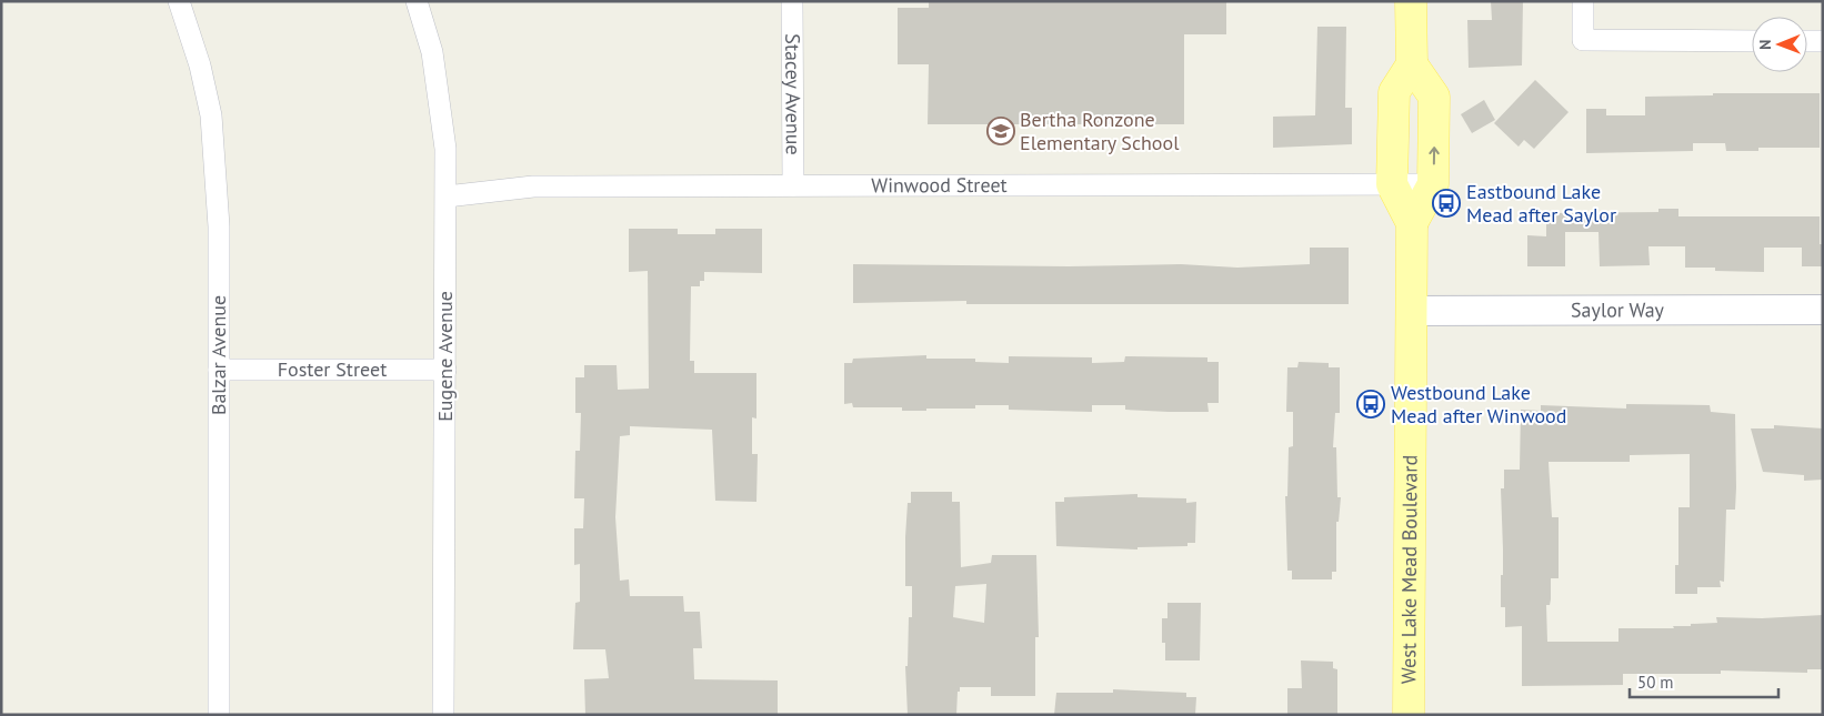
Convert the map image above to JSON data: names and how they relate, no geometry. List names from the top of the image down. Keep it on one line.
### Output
{"streets":{"main road":["West Lake Mead Boulevard"],"street":["Stacey Avenue","Winwood Street","Saylor Way","Balzar Avenue","Eugene Avenue","Foster Street"]},"crossings":[["Stacey Avenue","Winwood Street"],["Winwood Street","Eugene Avenue"],["Winwood Street","West Lake Mead Boulevard"],["Saylor Way","West Lake Mead Boulevard"],["Balzar Avenue","Foster Street"],["Eugene Avenue","Foster Street"]],"places":{"school or university":["Bertha Ronzone Elementary School"],"bus stop":["Eastbound Lake Mead after Saylor","Westbound Lake Mead after Winwood"]},"scale_bar":"50 m","north":"left"}
